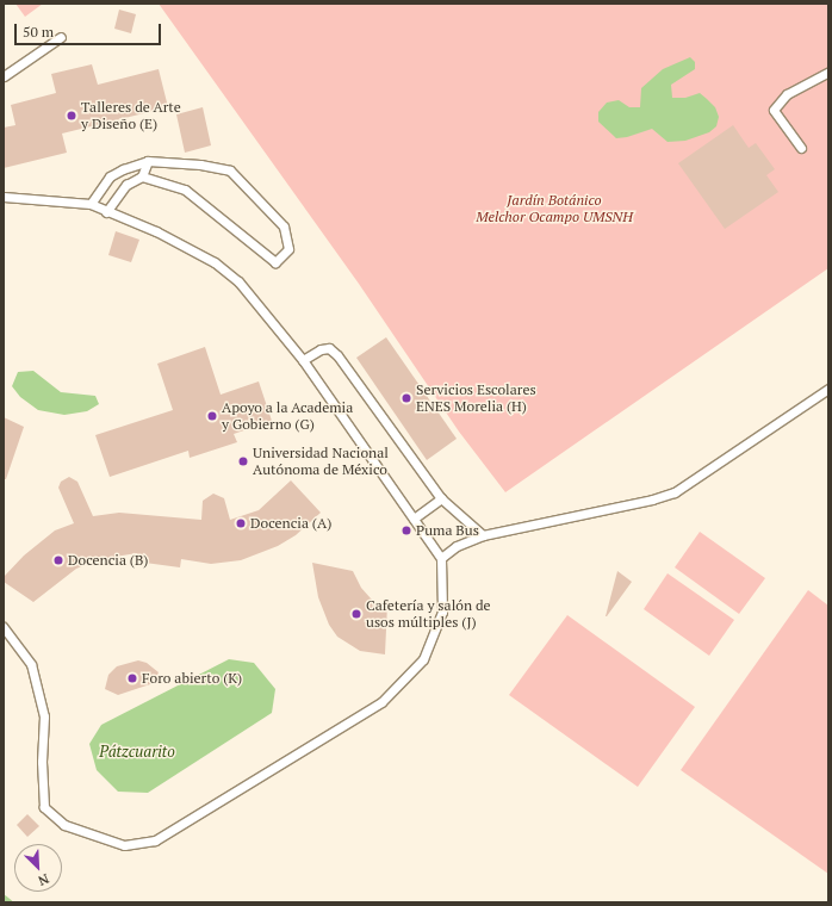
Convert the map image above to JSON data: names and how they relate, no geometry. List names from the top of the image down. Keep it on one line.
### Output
{"water":["Pátzcuarito"],"parks":["Jardín Botánico Melchor Ocampo UMSNH"],"places":["Talleres de Arte y Diseño (E)","Servicios Escolares ENES Morelia (H)","Apoyo a la Academia y Gobierno (G)","Universidad Nacional Autónoma de México","Docencia (A)","Puma Bus","Docencia (B)","Cafetería y salón de usos múltiples (J)","Foro abierto (K)"],"scale_bar":"50 m","north":"bottom right"}
